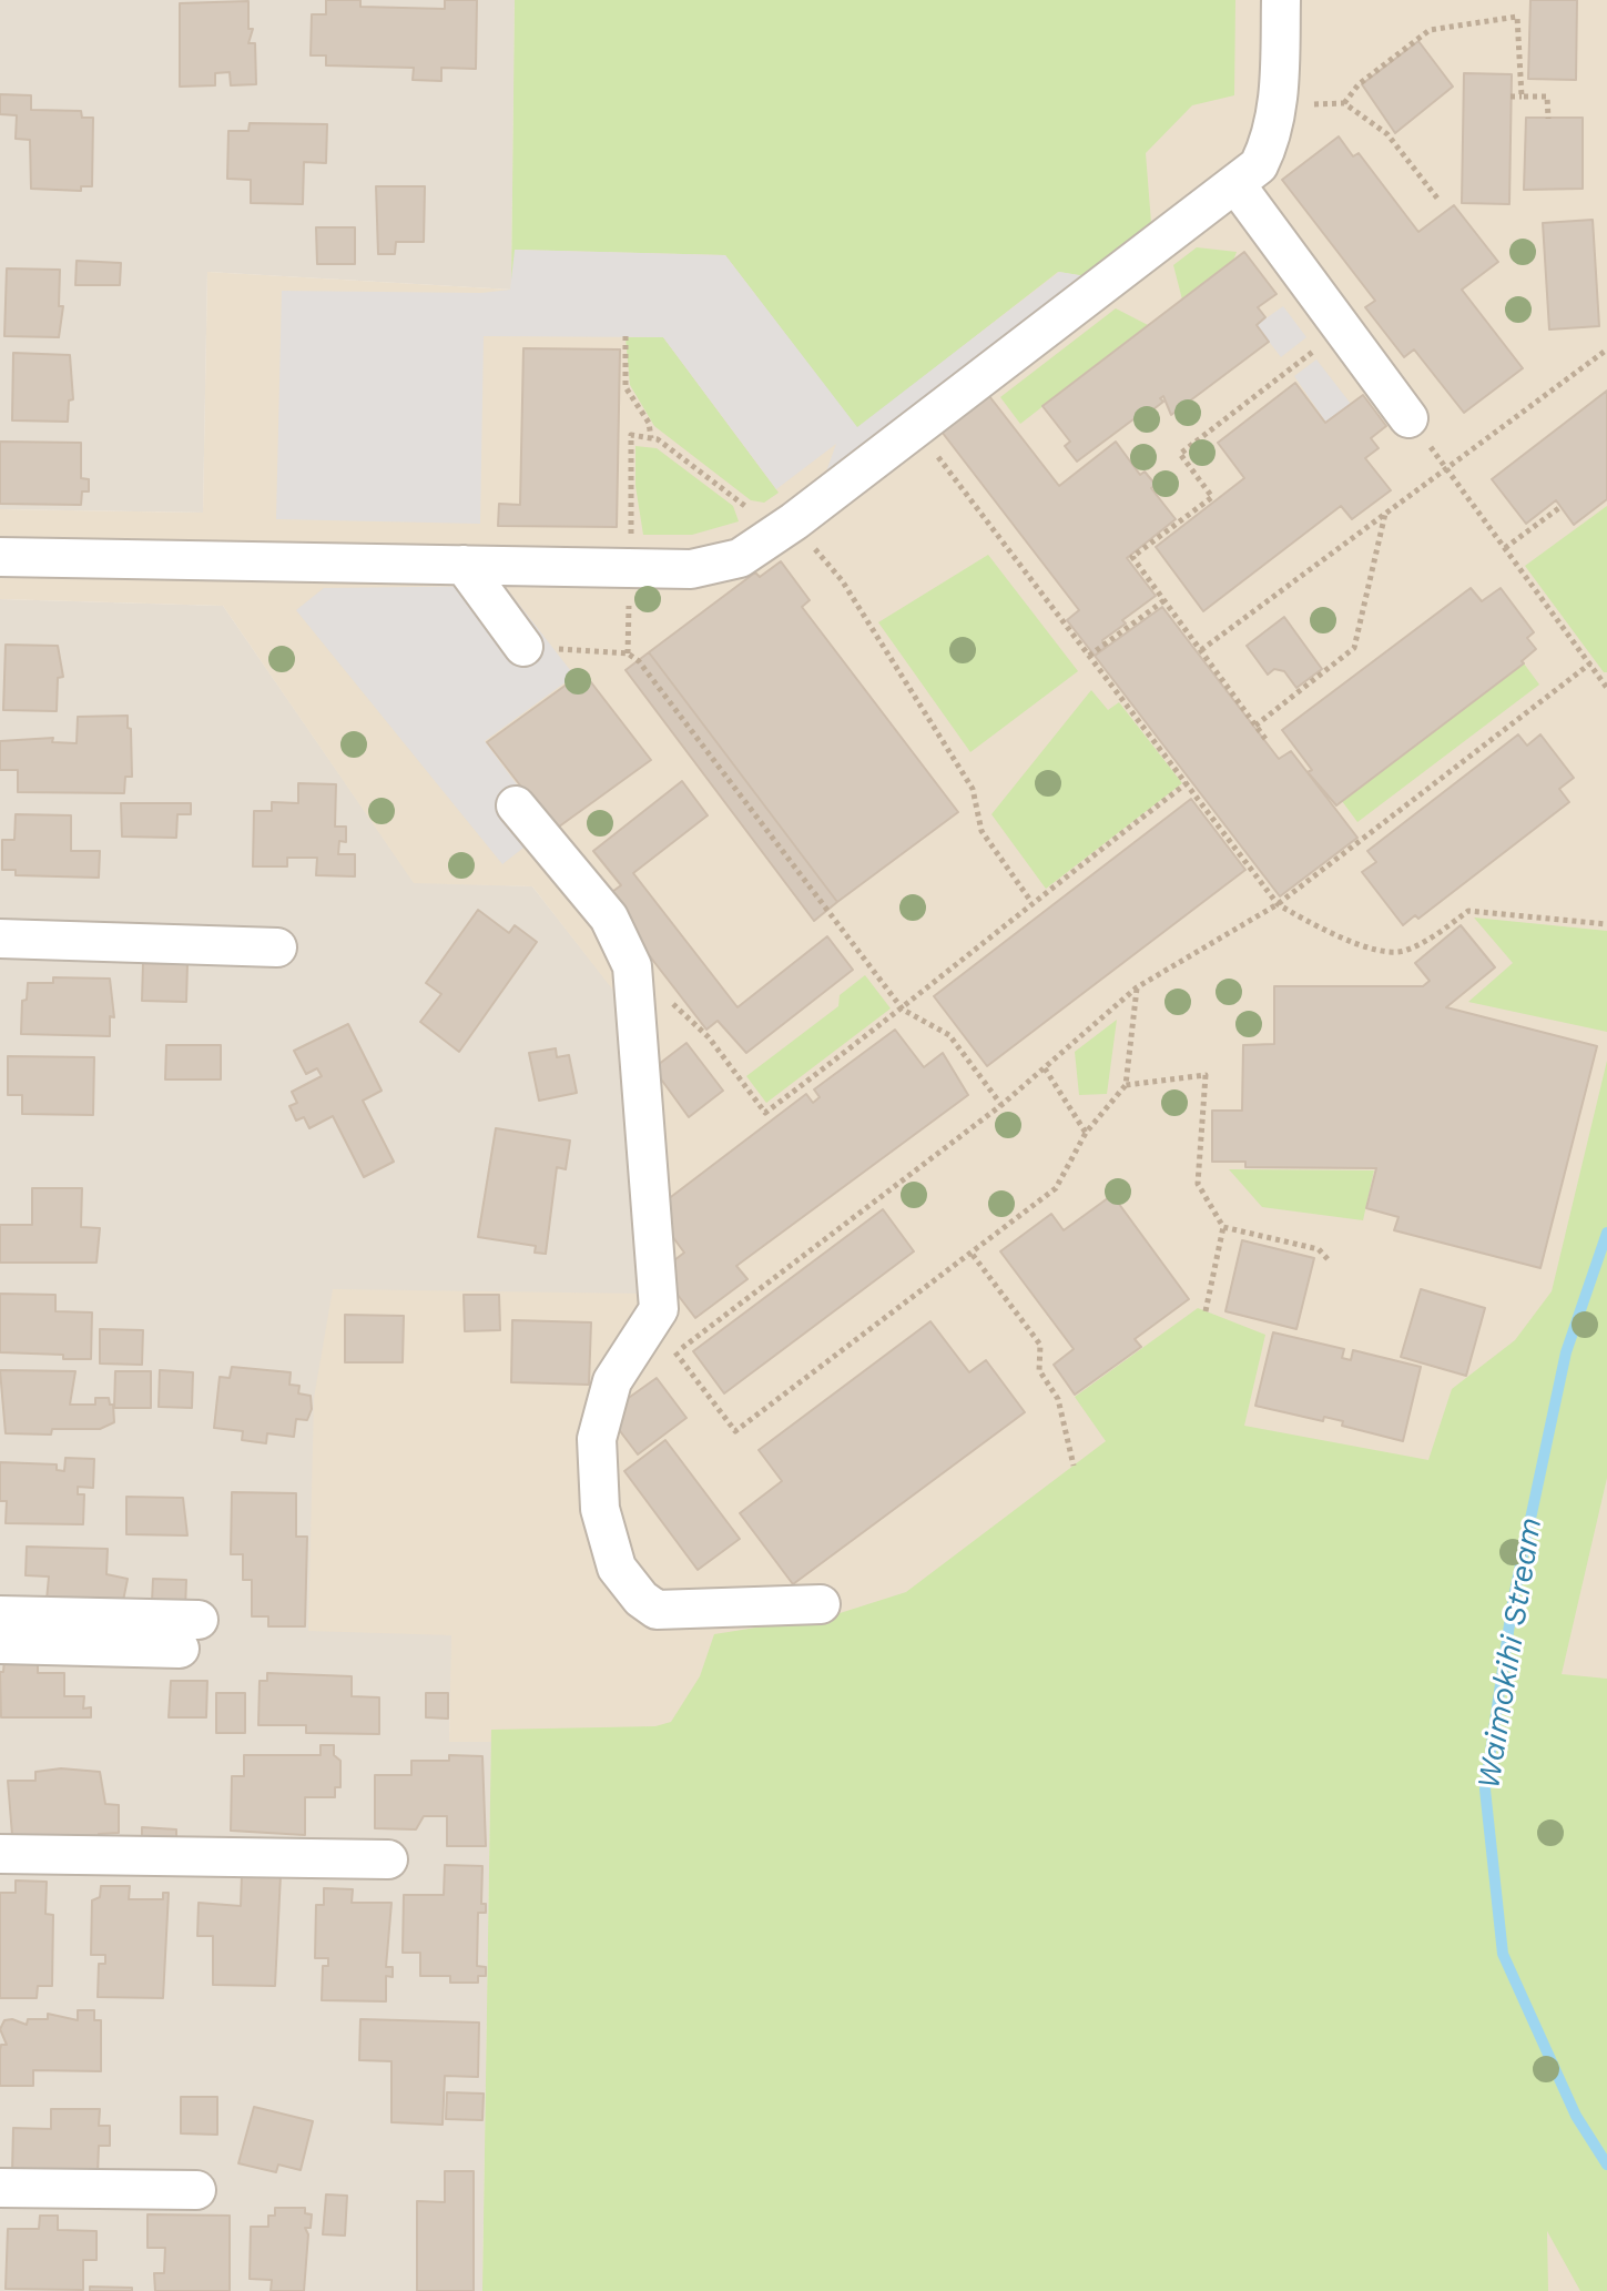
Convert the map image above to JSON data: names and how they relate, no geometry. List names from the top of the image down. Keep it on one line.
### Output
{"water":["Waimokihi Stream"]}
